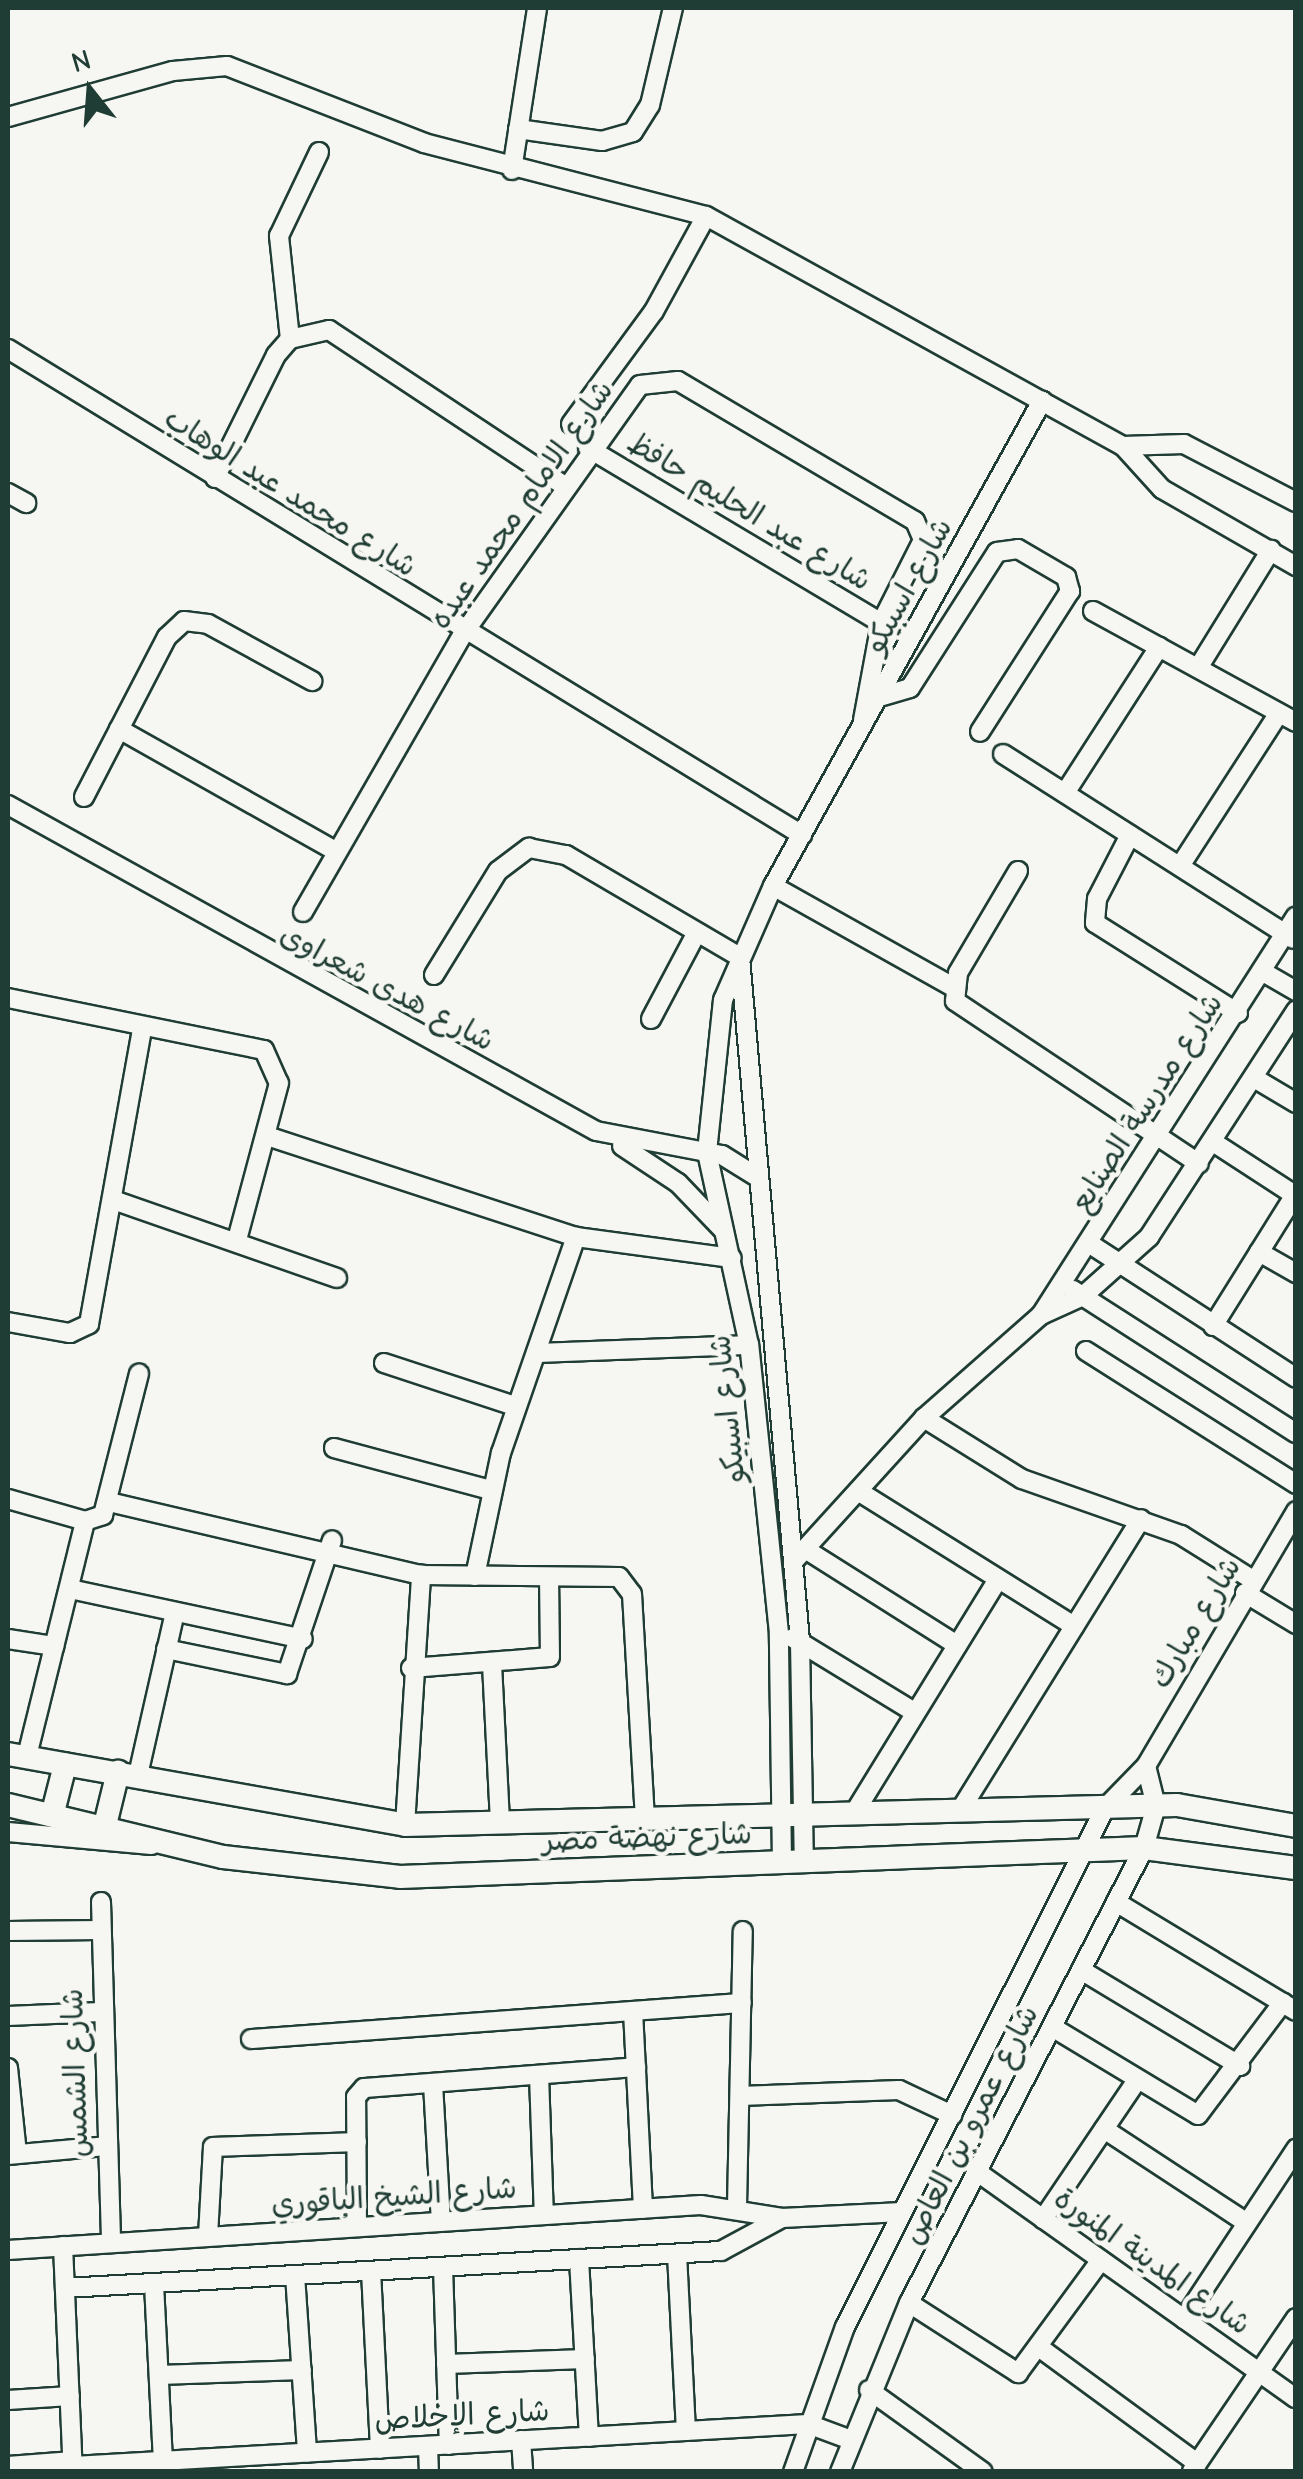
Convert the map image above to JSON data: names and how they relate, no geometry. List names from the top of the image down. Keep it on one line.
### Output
{"streets":{"street":["شارع محمد عبد الوهاب","شارع الامام محمد عبده","شارع عبد الحليم حافظ","شارع اسبيكو","شارع هدى شعراوى","شارع مدرسة الصنايع","شارع مبارك","شارع نهضة مصر","شارع الشمس","شارع عمرو بن العاص","شارع الشيخ الباقوري","شارع المدينة المنورة","شارع الإخلاص"]},"crossings":[["شارع محمد عبد الوهاب","شارع الامام محمد عبده"],["شارع محمد عبد الوهاب","شارع اسبيكو"],["شارع الامام محمد عبده","شارع عبد الحليم حافظ"],["شارع الامام محمد عبده","شارع اسبيكو"],["شارع اسبيكو","شارع هدى شعراوى"],["شارع اسبيكو","شارع مدرسة الصنايع"],["شارع اسبيكو","شارع نهضة مصر"],["شارع مبارك","شارع نهضة مصر"],["شارع مبارك","شارع عمرو بن العاص"],["شارع نهضة مصر","شارع عمرو بن العاص"],["شارع الشمس","شارع الشيخ الباقوري"],["شارع عمرو بن العاص","شارع الشيخ الباقوري"],["شارع عمرو بن العاص","شارع المدينة المنورة"],["شارع عمرو بن العاص","شارع الإخلاص"]],"north":"top"}
